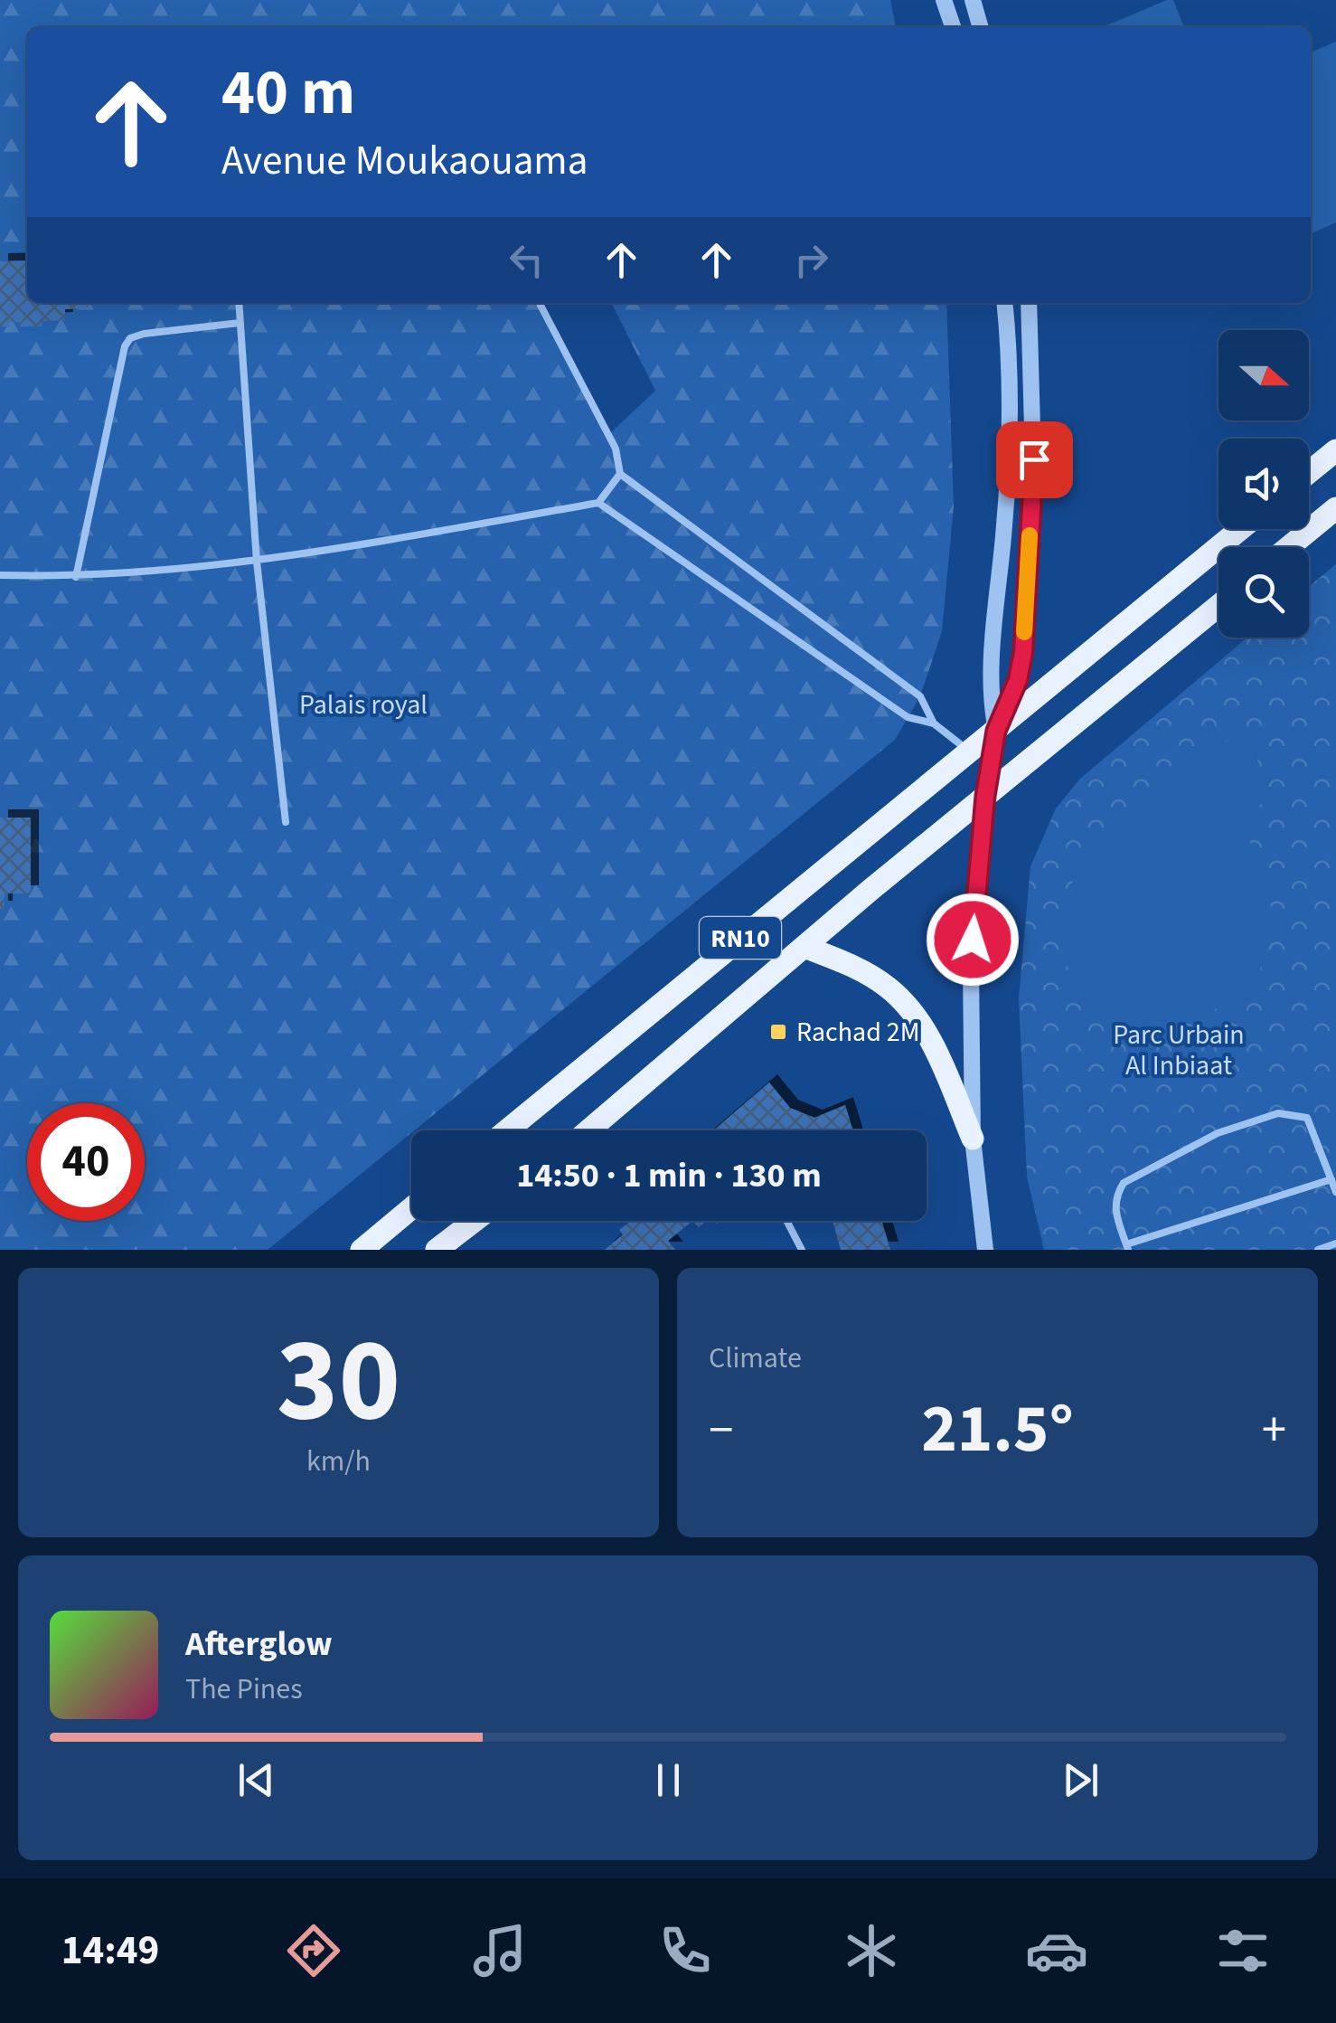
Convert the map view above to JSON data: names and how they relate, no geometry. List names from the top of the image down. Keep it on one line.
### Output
{"streets":{"main road":["RN10"]},"parks":["Palais royal","Parc Urbain Al Inbiaat"],"places":{"transit":["Rachad 2M"]},"north":"right","page":{"turn":["40 m","Avenue Moukaouama"],"limit":"40","trip":"14:50 · 1 min · 130 m","tile":[["30","km/h"],"Climate"],"heat":["−","21.5°","+"],"song":["Afterglow","The Pines"],"tabs":"14:49"}}
